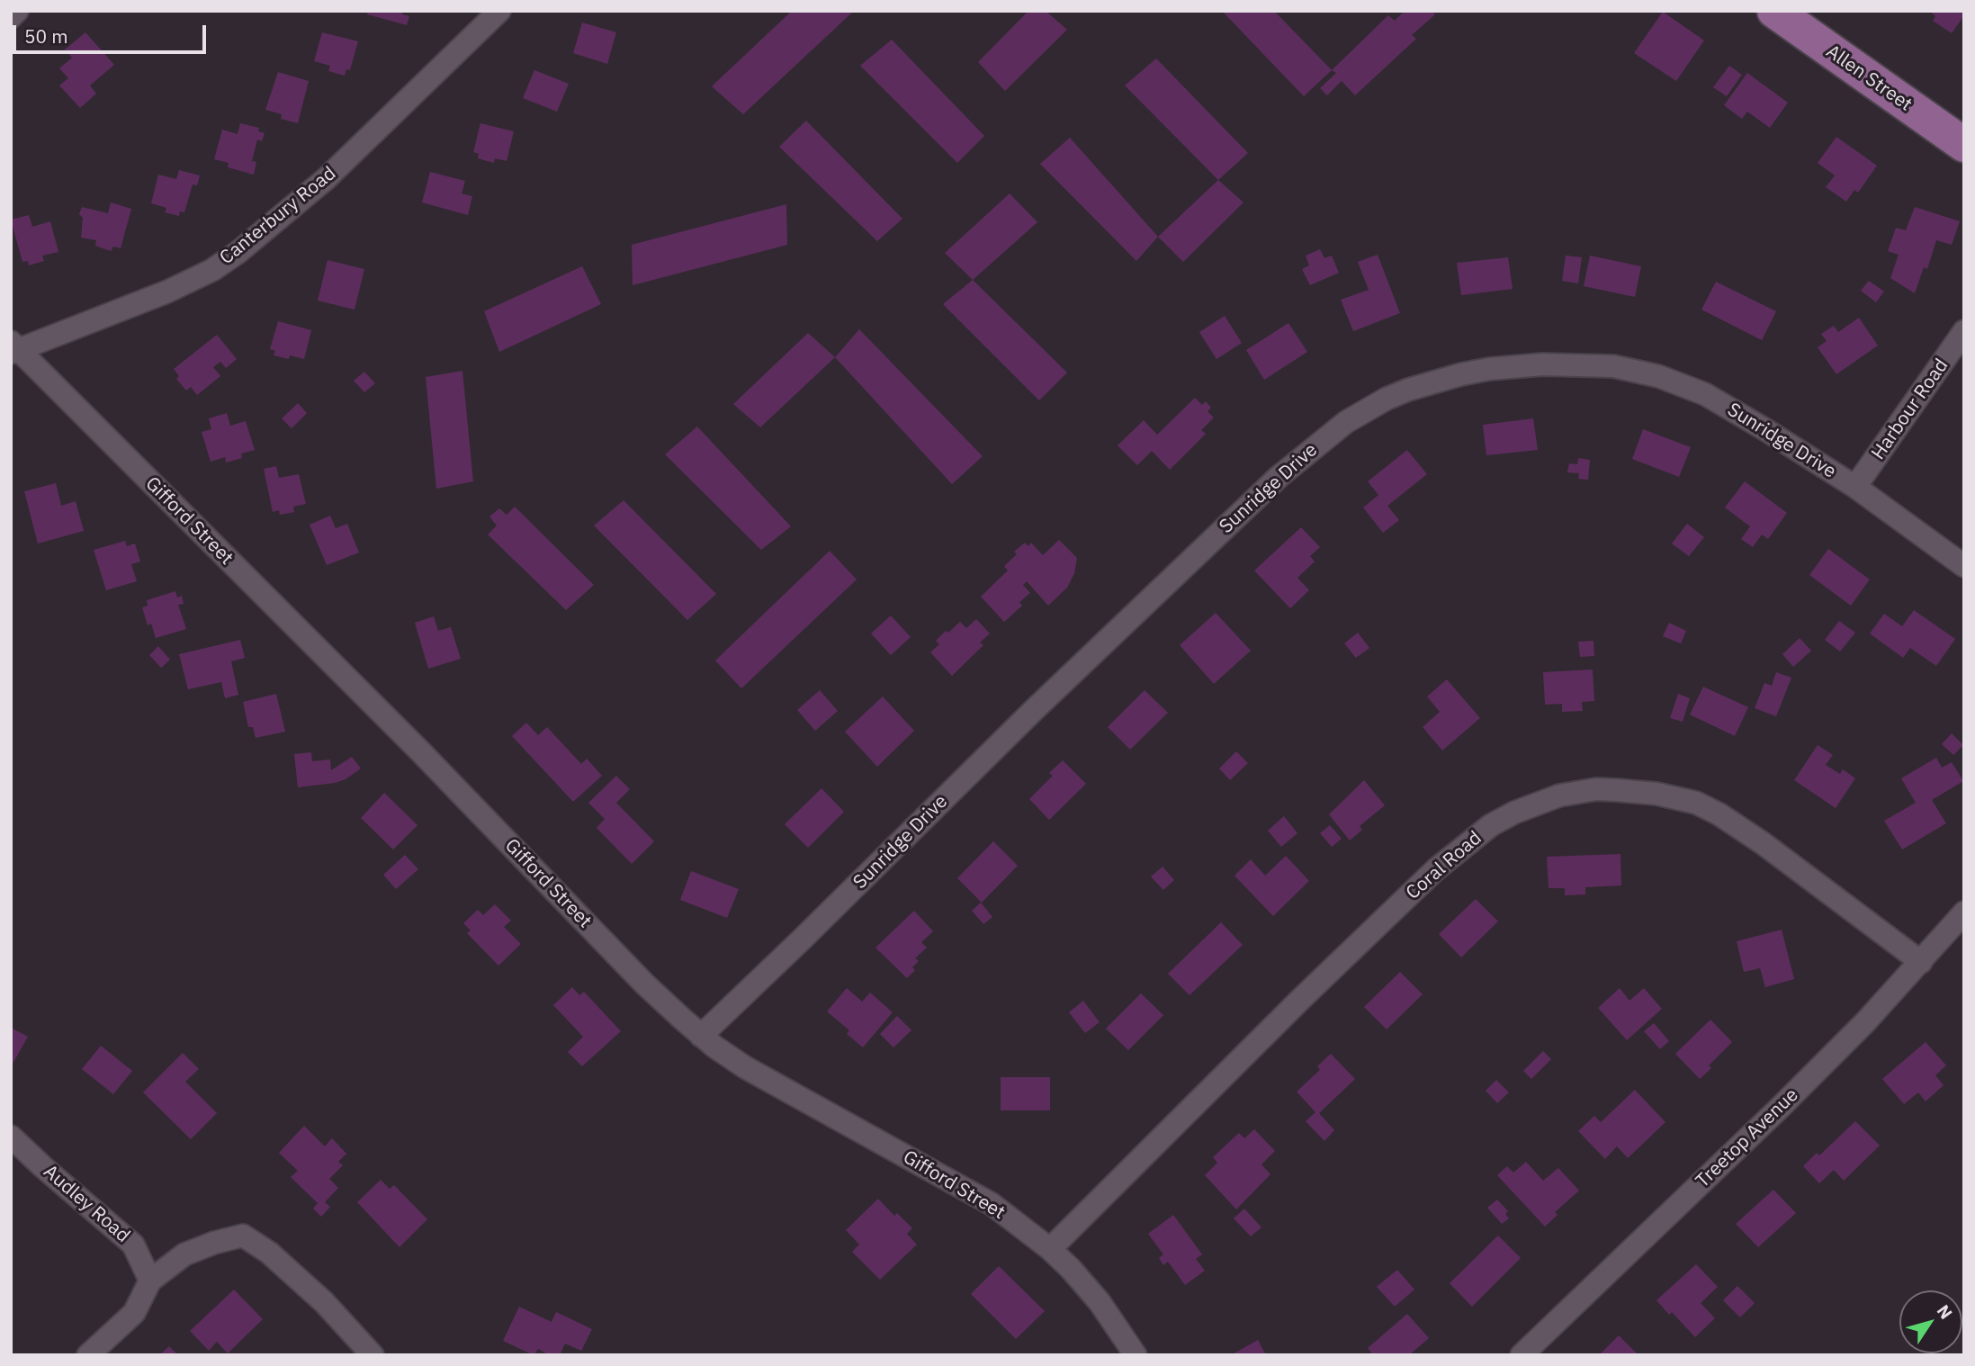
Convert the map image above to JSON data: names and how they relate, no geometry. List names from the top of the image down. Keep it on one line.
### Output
{"streets":{"main road":["Allen Street"],"street":["Canterbury Road","Harbour Road","Sunridge Drive","Gifford Street","Coral Road","Treetop Avenue","Audley Road"]},"crossings":[["Canterbury Road","Gifford Street"],["Harbour Road","Sunridge Drive"],["Sunridge Drive","Gifford Street"],["Gifford Street","Coral Road"],["Coral Road","Treetop Avenue"]],"scale_bar":"50 m","north":"top right"}
